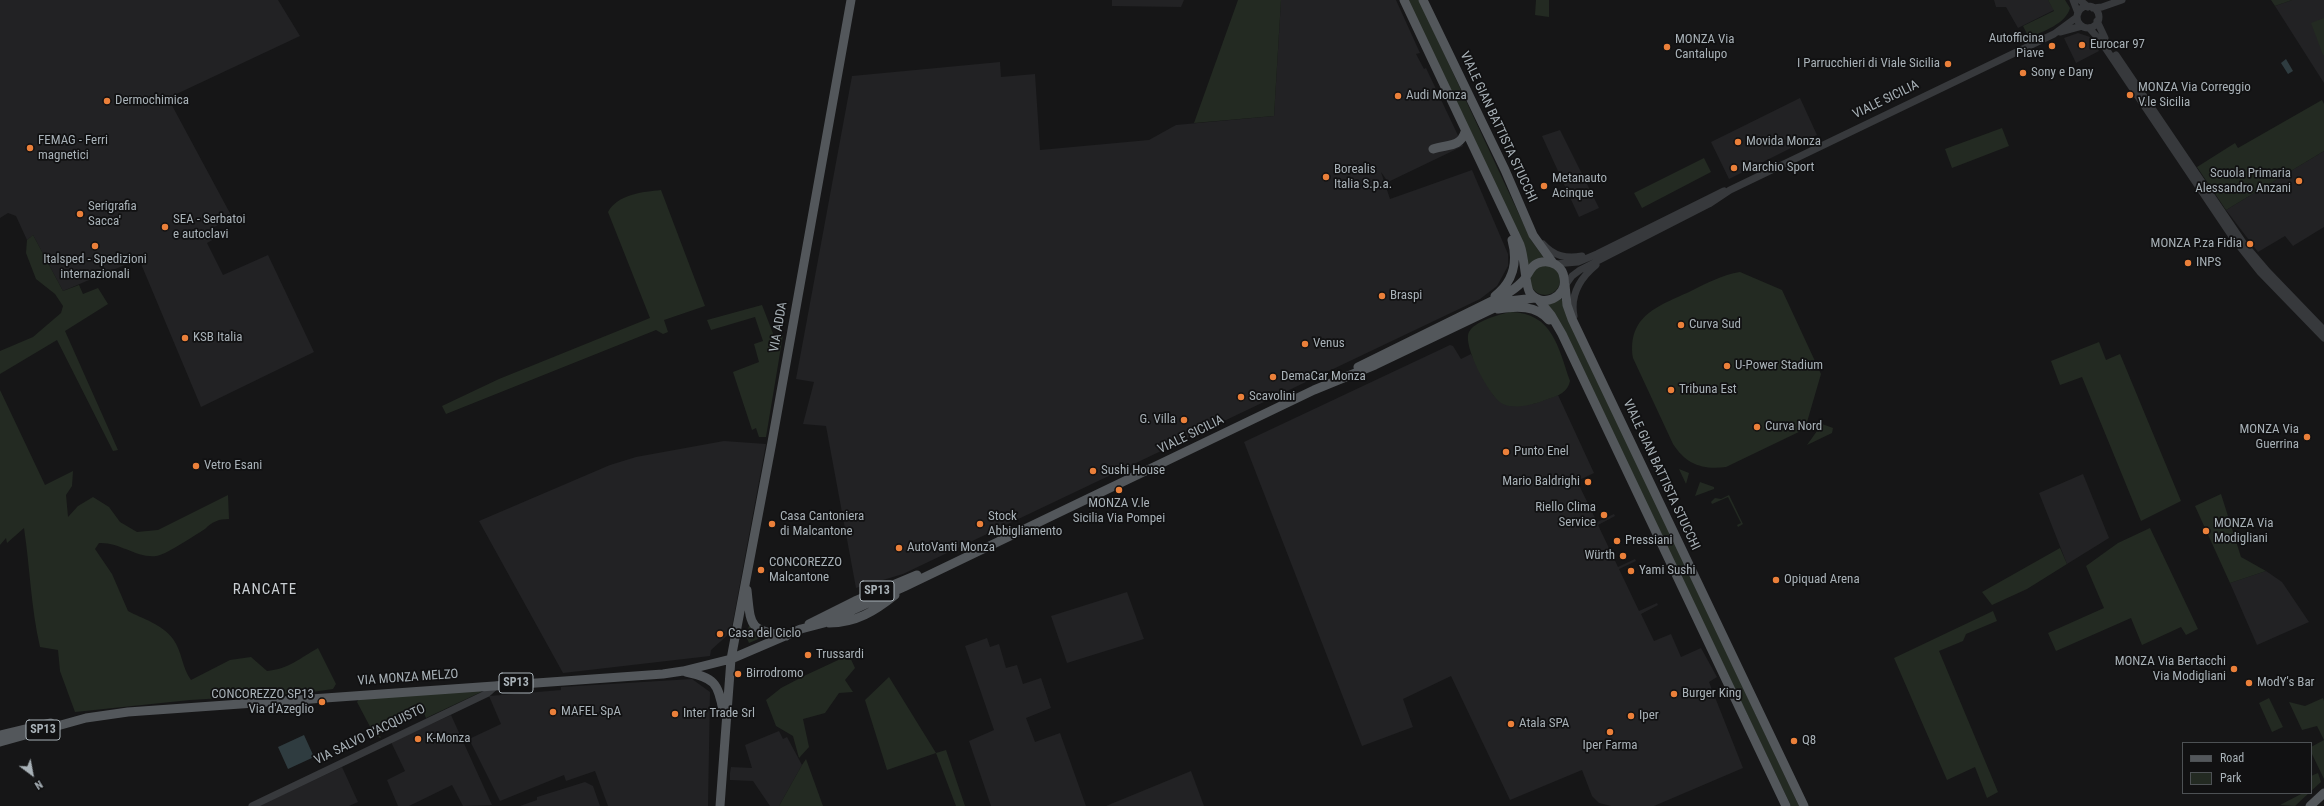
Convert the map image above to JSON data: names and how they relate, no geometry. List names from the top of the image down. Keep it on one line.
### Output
{"streets":{"main road":["VIALE SICILIA","VIALE GIAN BATTISTA STUCCHI","VIA ADDA","SP13","VIA MONZA MELZO"],"street":["VIA SALVO D'ACQUISTO"]},"crossings":[["VIALE SICILIA","VIALE GIAN BATTISTA STUCCHI"],["VIALE SICILIA","VIA ADDA"],["VIALE SICILIA","VIA MONZA MELZO"],["VIA ADDA","VIA MONZA MELZO"],["SP13","VIA MONZA MELZO"],["VIA MONZA MELZO","VIA SALVO D'ACQUISTO"]],"districts":["RANCATE"],"places":["Eurocar 97","Autofficina Piave","MONZA Via Cantalupo","I Parrucchieri di Viale Sicilia","Sony e Dany","MONZA Via Correggio V.le Sicilia","Audi Monza","Dermochimica","Movida Monza","FEMAG - Ferri magnetici","Marchio Sport","Borealis Italia S.p.a.","Scuola Primaria Alessandro Anzani","Metanauto Acinque","Serigrafia Sacca'","SEA - Serbatoi e autoclavi","MONZA P.za Fidia","Italsped - Spedizioni internazionali","INPS","Braspi","Curva Sud","KSB Italia","Venus","U-Power Stadium","DemaCar Monza","Tribuna Est","Scavolini","G. Villa","Curva Nord","MONZA Via Guerrina","Punto Enel","Vetro Esani","Sushi House","Mario Baldrighi","MONZA V.le Sicilia Via Pompei","Riello Clima Service","Casa Cantoniera di Malcantone","Stock Abbigliamento","MONZA Via Modigliani","Pressiani","AutoVanti Monza","Würth","CONCOREZZO Malcantone","Yami Sushi","Opiquad Arena","Casa del Ciclo","Trussardi","MONZA Via Bertacchi Via Modigliani","Birrodromo","ModY's Bar","Burger King","CONCOREZZO SP13 Via d'Azeglio","MAFEL SpA","Inter Trade Srl","Iper","Atala SPA","Iper Farma","K-Monza","Q8"],"legend":["Road","Park"],"north":"bottom right"}
